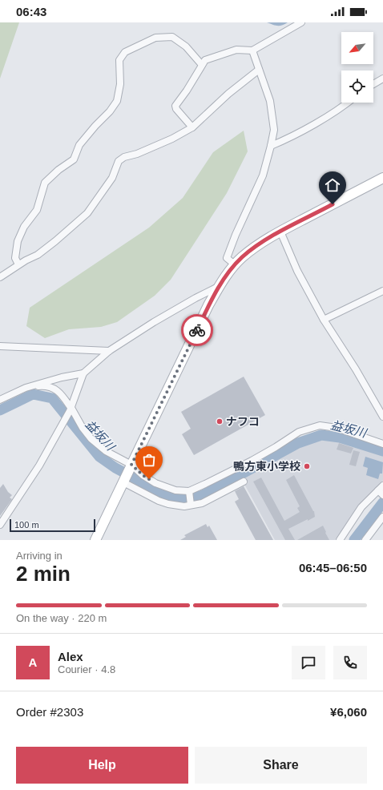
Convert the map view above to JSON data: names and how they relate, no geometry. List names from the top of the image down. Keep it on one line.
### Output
{"water":["益坂川"],"places":["ナフコ","鴨方東小学校"],"scale_bar":"100 m","north":"bottom left","page":{"status":"06:43","scale":"100 m","heading":["2 min","Arriving in","06:45–06:50"],"panel":["Alex","Courier · 4.8","Order #2303","¥6,060"],"bar":"On the way · 220 m","round":"A","buttons":["Help","Share"]}}
